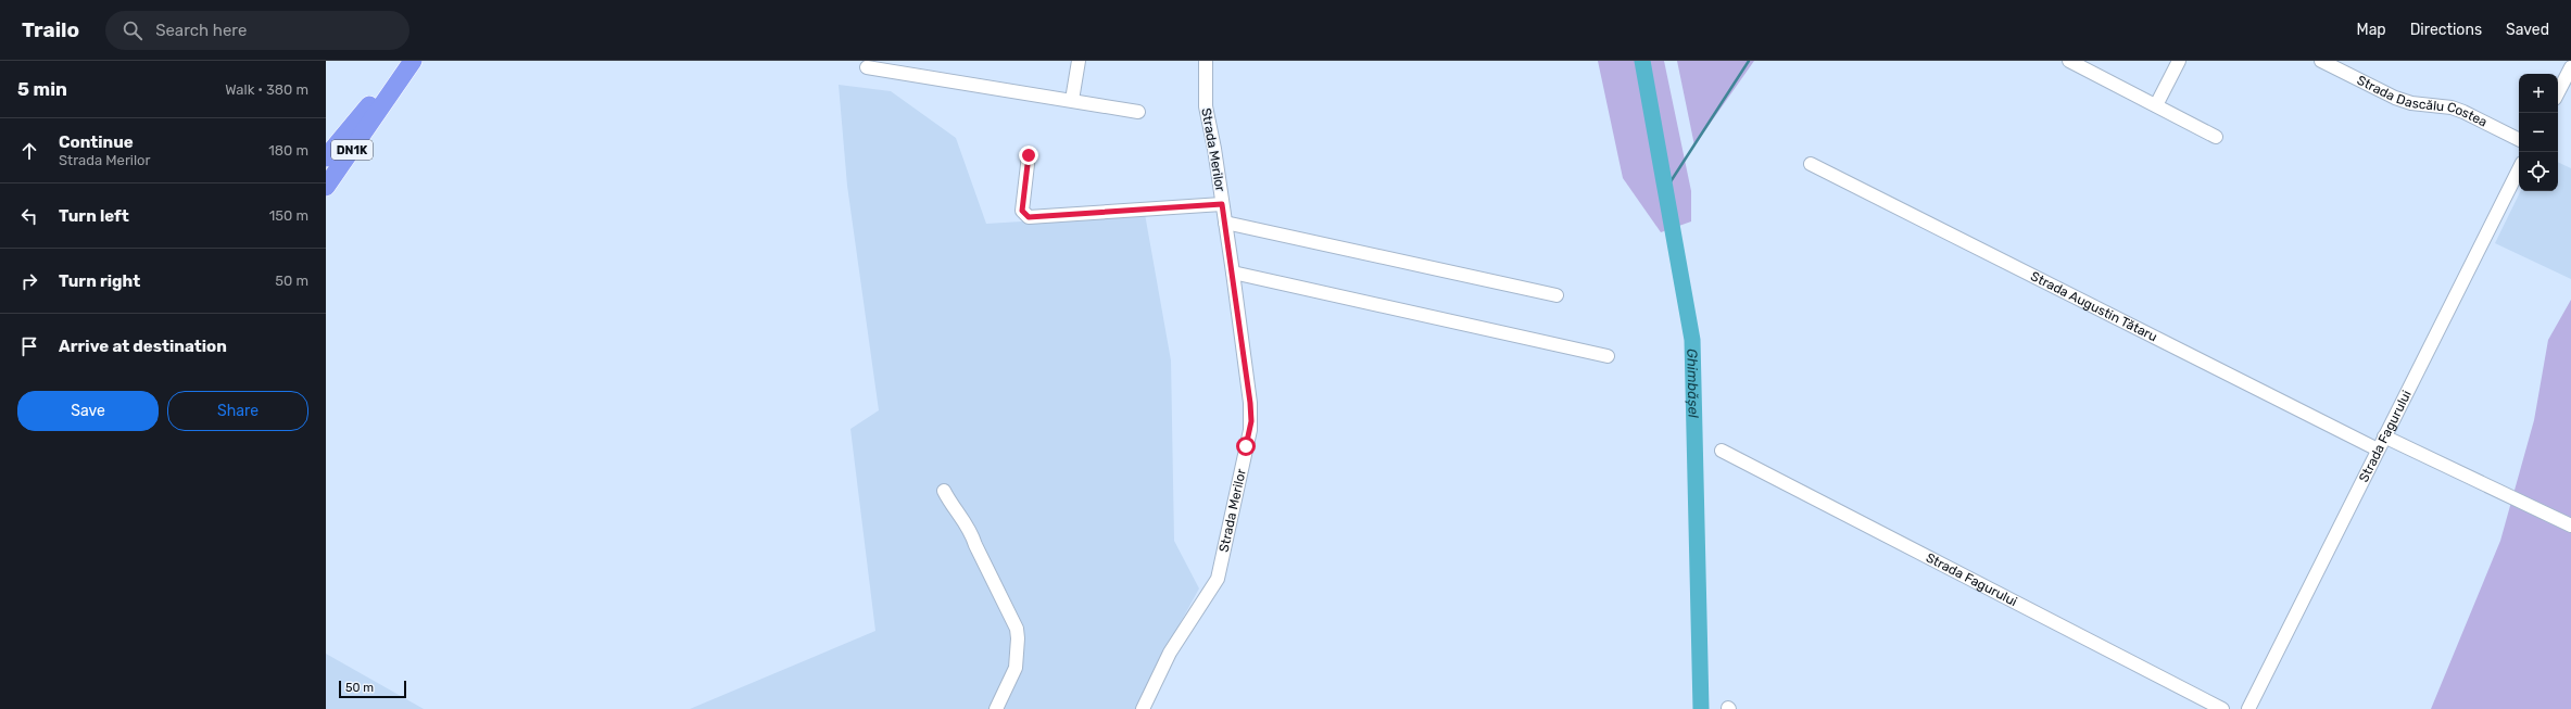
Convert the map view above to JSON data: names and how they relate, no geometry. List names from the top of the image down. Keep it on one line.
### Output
{"streets":{"highway":["DN1K"],"street":["Strada Dascălu Costea","Strada Merilor","Strada Augustin Tătaru","Strada Fagurului"]},"crossings":[["Strada Augustin Tătaru","Strada Fagurului"]],"water":["Ghimbășel"],"scale_bar":"50 m","page":{"header":"Trailo","search":"Search here","nav":["Map","Directions","Saved"],"heading":["5 min","Walk · 380 m"],"map_buttons":["+","−"],"list":[["Continue","Strada Merilor","180 m"],["Turn left","150 m"],["Turn right","50 m"],"Arrive at destination"],"buttons":["Save","Share"],"scale":"50 m"}}
